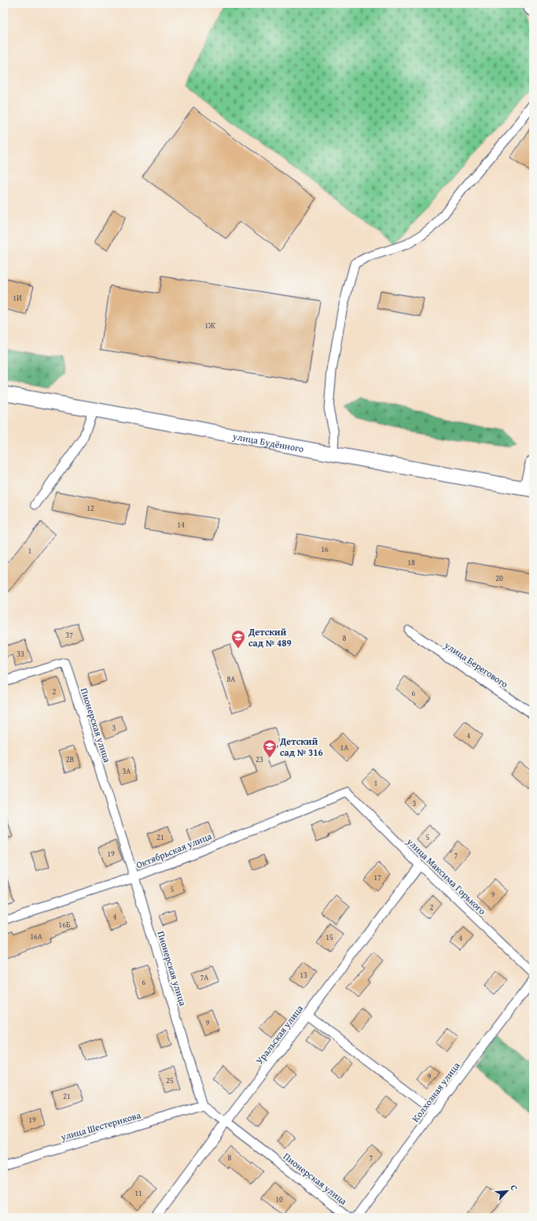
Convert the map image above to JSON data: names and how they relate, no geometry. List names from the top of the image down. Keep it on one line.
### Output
{"streets":{"main road":["улица Будённого"],"street":["улица Берегового","Пионерская улица","Октябрьская улица","улица Максима Горького","Уральская улица","Колхозная улица","улица Шестерикова"]},"crossings":[["Пионерская улица","Октябрьская улица"],["Пионерская улица","Уральская улица"],["Пионерская улица","улица Шестерикова"],["Октябрьская улица","улица Максима Горького"],["улица Максима Горького","Уральская улица"]],"places":{"school or university":["Детский сад № 489","Детский сад № 316"]},"house_numbers":["1И","1Ж","12","14","16","1","18","20","37","8","33","8А","2","6","3","4","1А","2В","23","3А","1","3","21","5","19","7","17","5","9","2","4","16Б","16А","15","4","13","7А","6","9","9","25","21","19","8","7","11","10"],"north":"top right"}
